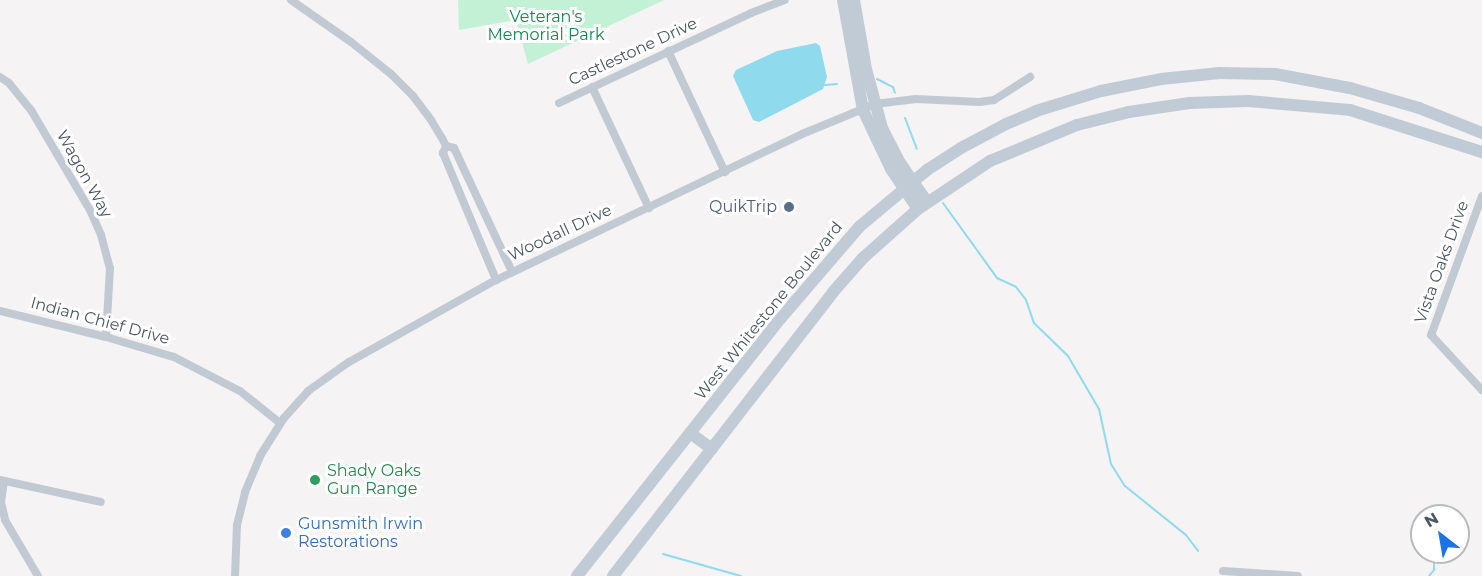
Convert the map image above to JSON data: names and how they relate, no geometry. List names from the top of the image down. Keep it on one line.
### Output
{"streets":{"main road":["West Whitestone Boulevard"],"street":["Castlestone Drive","Wagon Way","Woodall Drive","Vista Oaks Drive","Indian Chief Drive"]},"crossings":[["Wagon Way","Indian Chief Drive"],["Woodall Drive","Indian Chief Drive"]],"parks":["Veteran's Memorial Park"],"places":["QuikTrip","Shady Oaks Gun Range","Gunsmith Irwin Restorations"],"north":"top left"}
